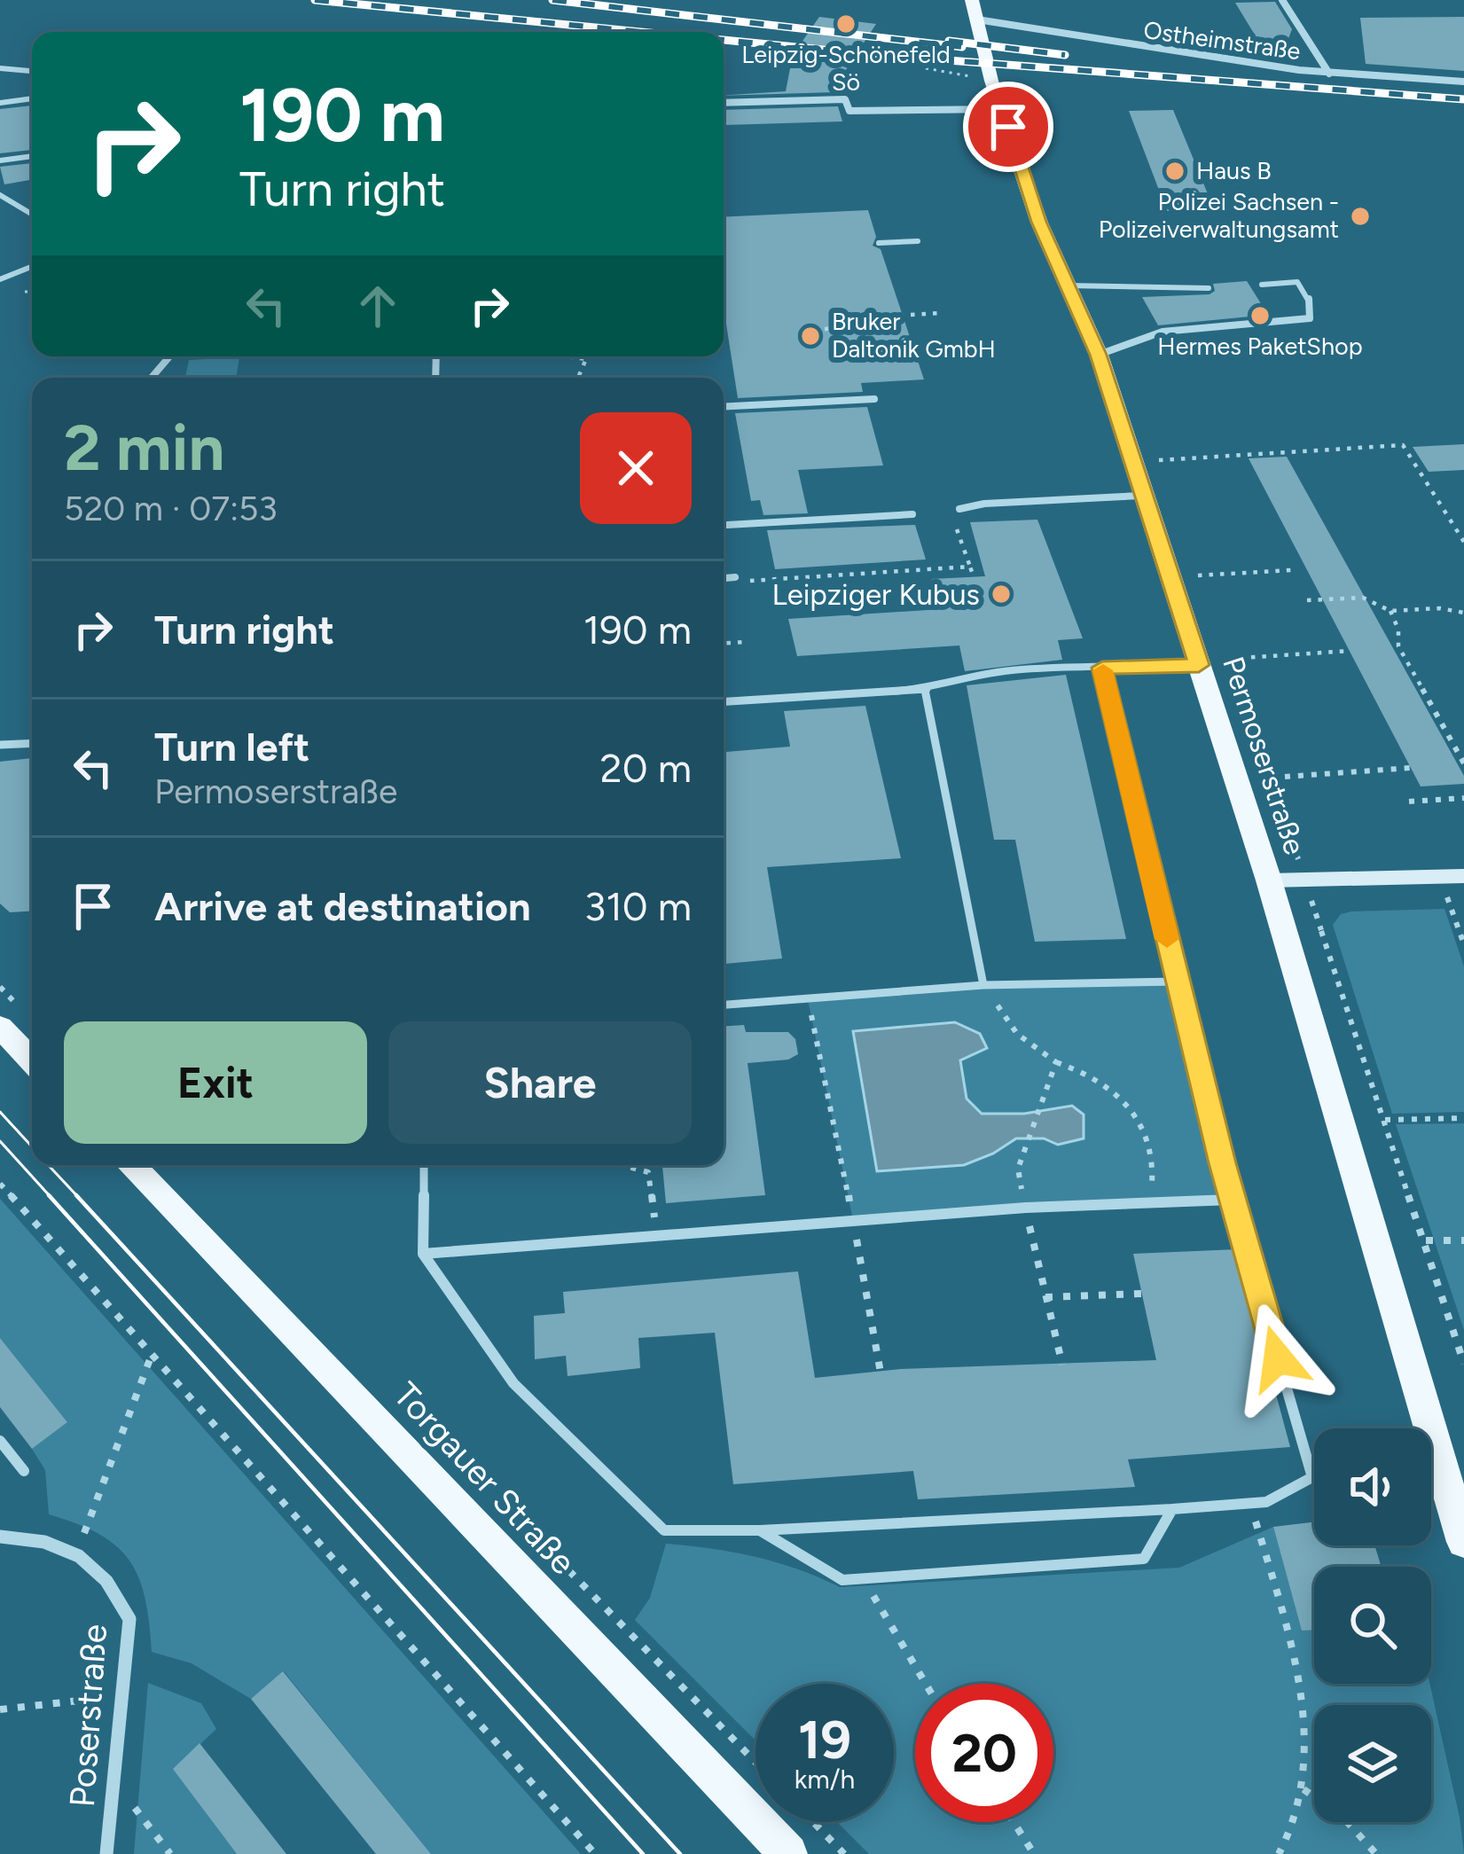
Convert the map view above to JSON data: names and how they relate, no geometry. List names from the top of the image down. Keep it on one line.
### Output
{"streets":{"main road":["Permoserstraße","Torgauer Straße"],"street":["Ostheimstraße","Poserstraße"]},"crossings":[["Ostheimstraße","Permoserstraße"]],"places":["Leipzig-Schönefeld Sö","Haus B","Polizei Sachsen - Polizeiverwaltungsamt","Hermes PaketShop","Bruker Daltonik GmbH","Leipziger Kubus"],"page":{"turn":["190 m","Turn right"],"heading":["2 min","520 m · 07:53"],"list":[{"name":"Turn right","value":"190 m"},{"name":"Turn left","note":"Permoserstraße","value":"20 m"},{"name":"Arrive at destination","value":"310 m"}],"buttons":["Exit","Share"],"speed":"19 km/h","limit":"20"}}
